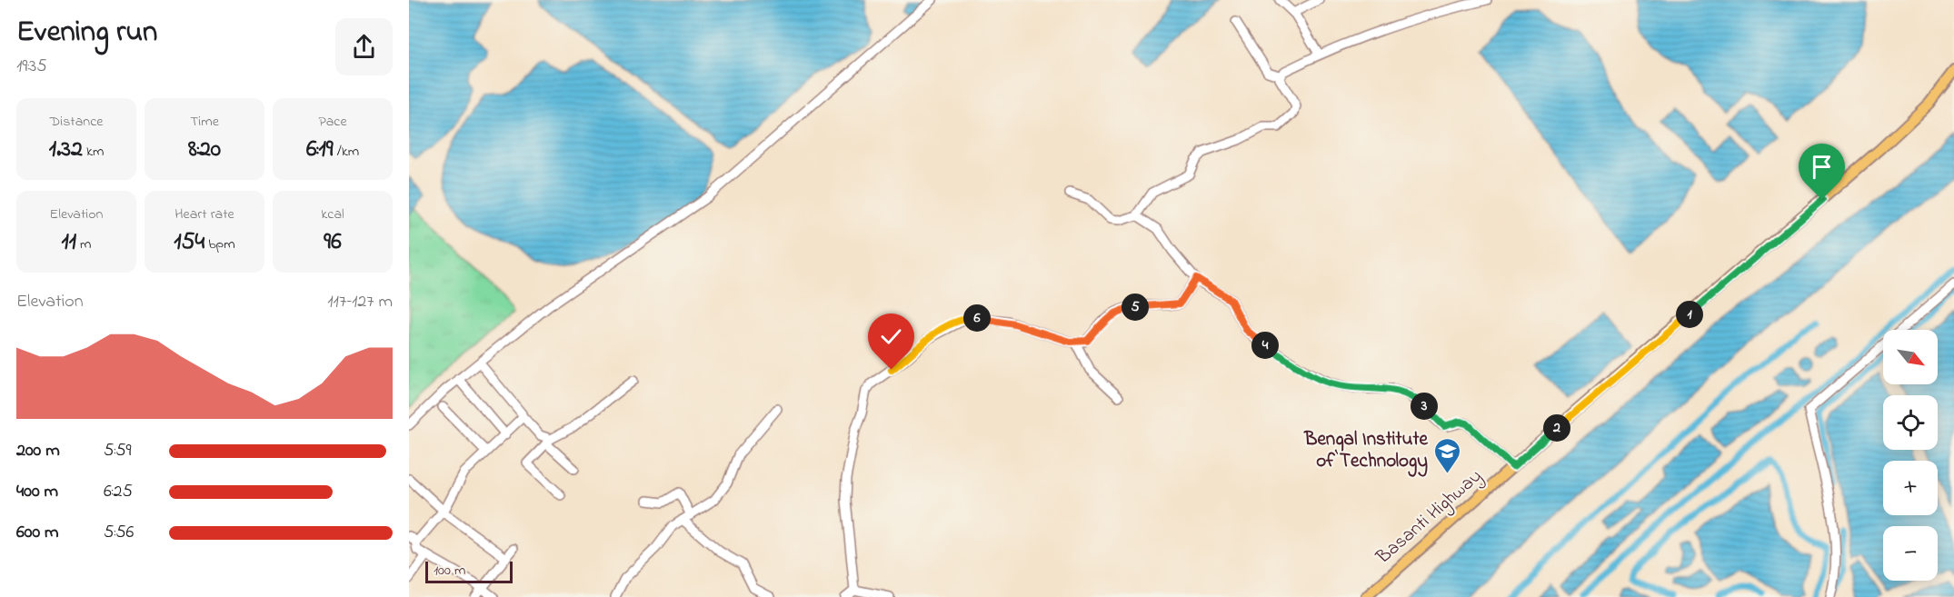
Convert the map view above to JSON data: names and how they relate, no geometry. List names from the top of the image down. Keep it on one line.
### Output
{"streets":{"main road":["Basanti Highway"]},"places":{"school or university":["Bengal Institute of Technology"]},"scale_bar":"100 m","north":"bottom right","page":{"heading":["Evening run","19:35"],"stats":[["Distance","1.32 km"],["Time","8:20"],["Pace","6:19 /km"],["Elevation","11 m"],["Heart rate","154 bpm"],["kcal","96"]],"chart":["Elevation","117–127 m"],"pins":["5","1","6","4","3","2"],"map_buttons":["+","−"],"list":[{"name":"200 m","note":"5:59"},{"name":"400 m","note":"6:25"},{"name":"600 m","note":"5:56"}],"scale":"100 m"}}
